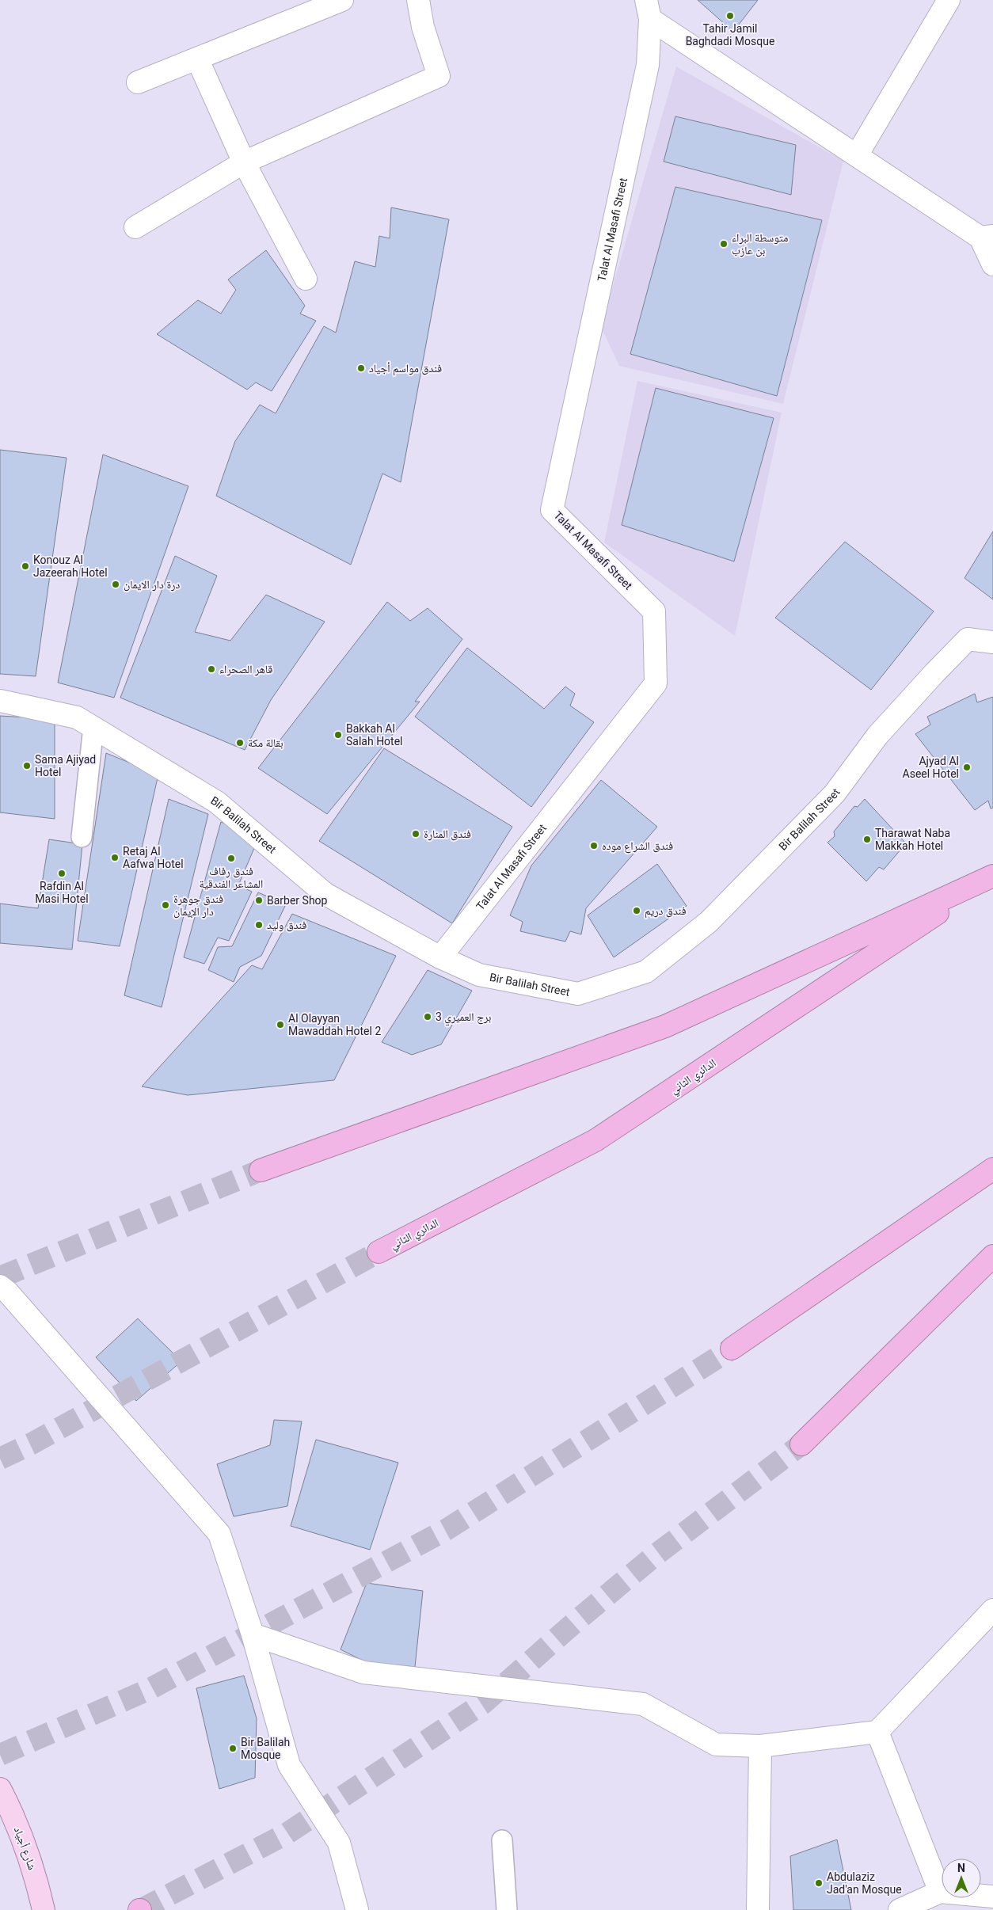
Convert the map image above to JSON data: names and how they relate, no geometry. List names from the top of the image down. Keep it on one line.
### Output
{"streets":{"highway":["الدائري الثاني"],"main road":["شارع أجياد"],"street":["Talat Al Masafi Street","Bir Balilah Street"]},"crossings":[["Talat Al Masafi Street","Bir Balilah Street"]],"places":["Tahir Jamil Baghdadi Mosque","متوسطة البراء بن عازب","فندق مواسم أجياد","Konouz Al Jazeerah Hotel","درة دار الايمان","قاهر الصحراء","Bakkah Al Salah Hotel","بقالة مكة","Sama Ajiyad Hotel","Ajyad Al Aseel Hotel","فندق المنارة","Tharawat Naba Makkah Hotel","فندق الشراع موده","Retaj Al Aafwa Hotel","فندق رفاف المشاعر الفندقية","Rafdin Al Masi Hotel","Barber Shop","فندق جوهرة دار الإيمان","فندق دريم","فندق وليد","برج العميري 3","Al Olayyan Mawaddah Hotel 2","Bir Balilah Mosque","Abdulaziz Jad'an Mosque"],"north":"top"}
